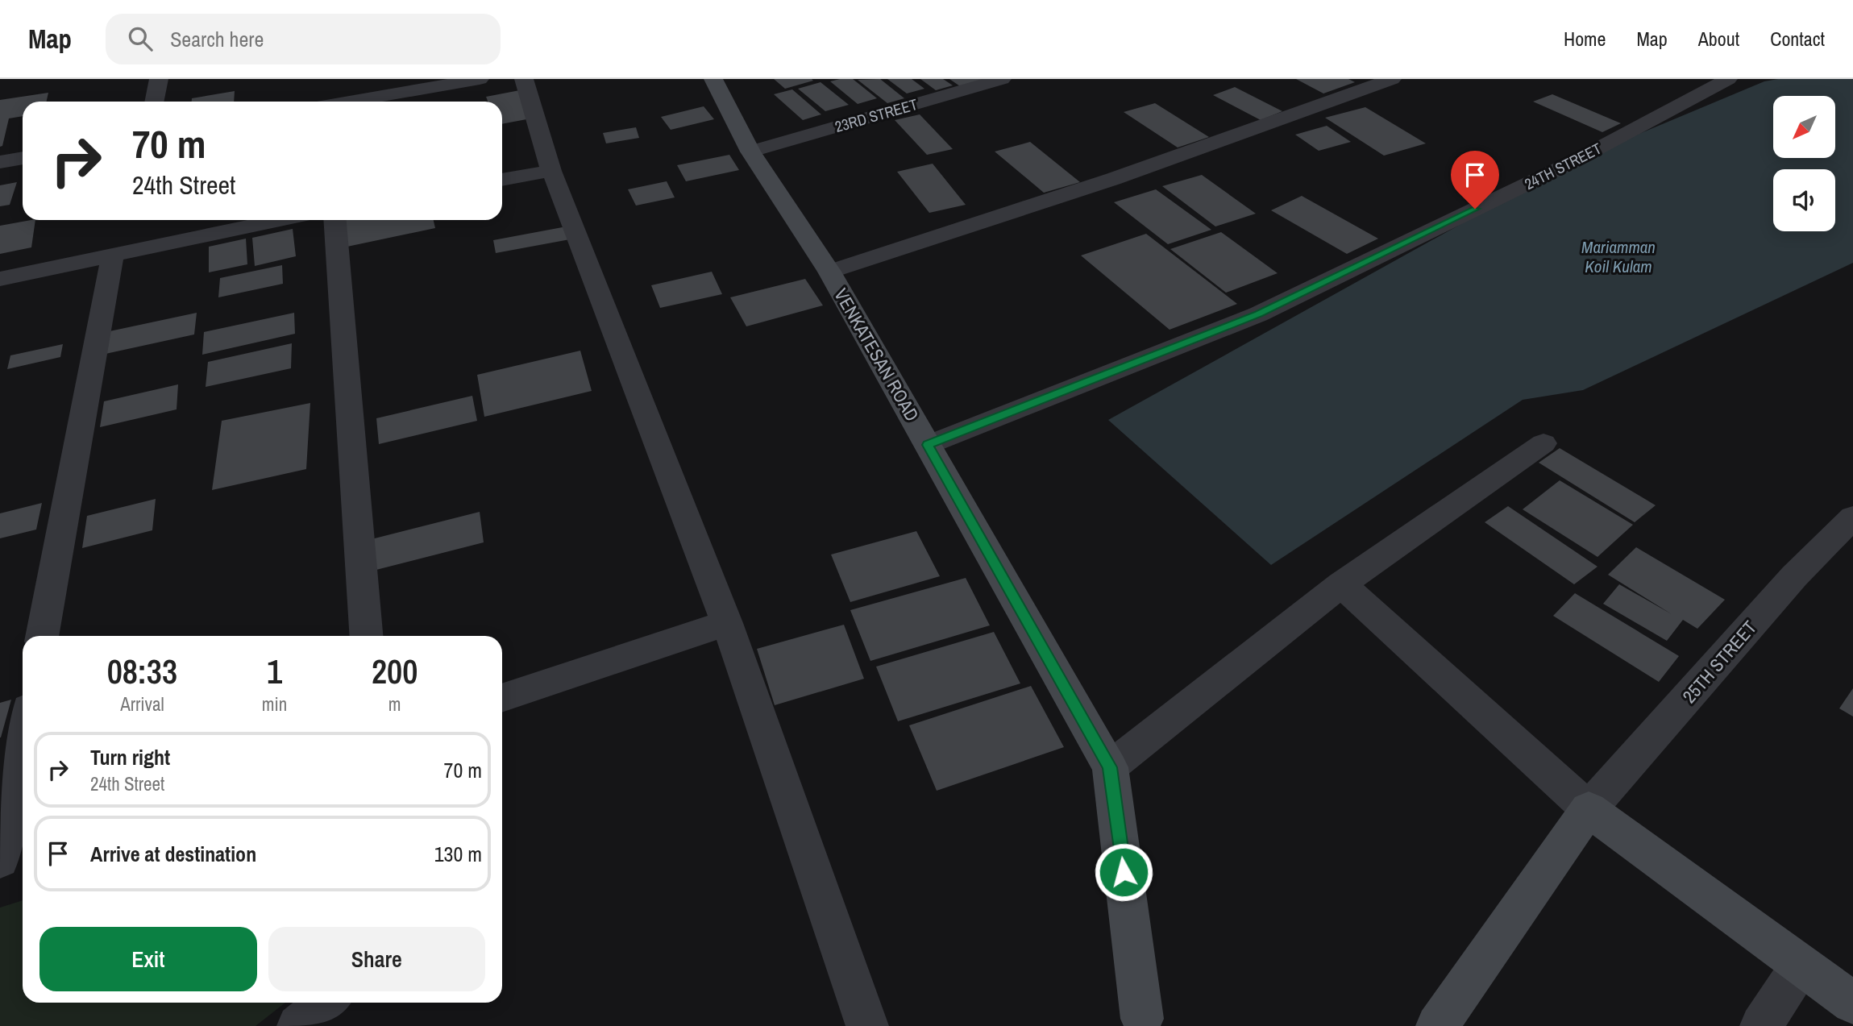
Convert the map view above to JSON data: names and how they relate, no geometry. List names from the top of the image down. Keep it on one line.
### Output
{"streets":{"street":["23RD STREET","24TH STREET","VENKATESAN ROAD","25TH STREET"]},"crossings":[["23RD STREET","VENKATESAN ROAD"],["24TH STREET","VENKATESAN ROAD"]],"water":["Mariamman Koil Kulam"],"north":"bottom left","page":{"header":"Map","search":"Search here","nav":["Home","Map","About","Contact"],"turn":["70 m","24th Street"],"eta":["08:33","Arrival","1","min","200","m"],"list":[{"name":"Turn right","note":"24th Street","value":"70 m"},{"name":"Arrive at destination","value":"130 m"}],"buttons":["Exit","Share"]}}
